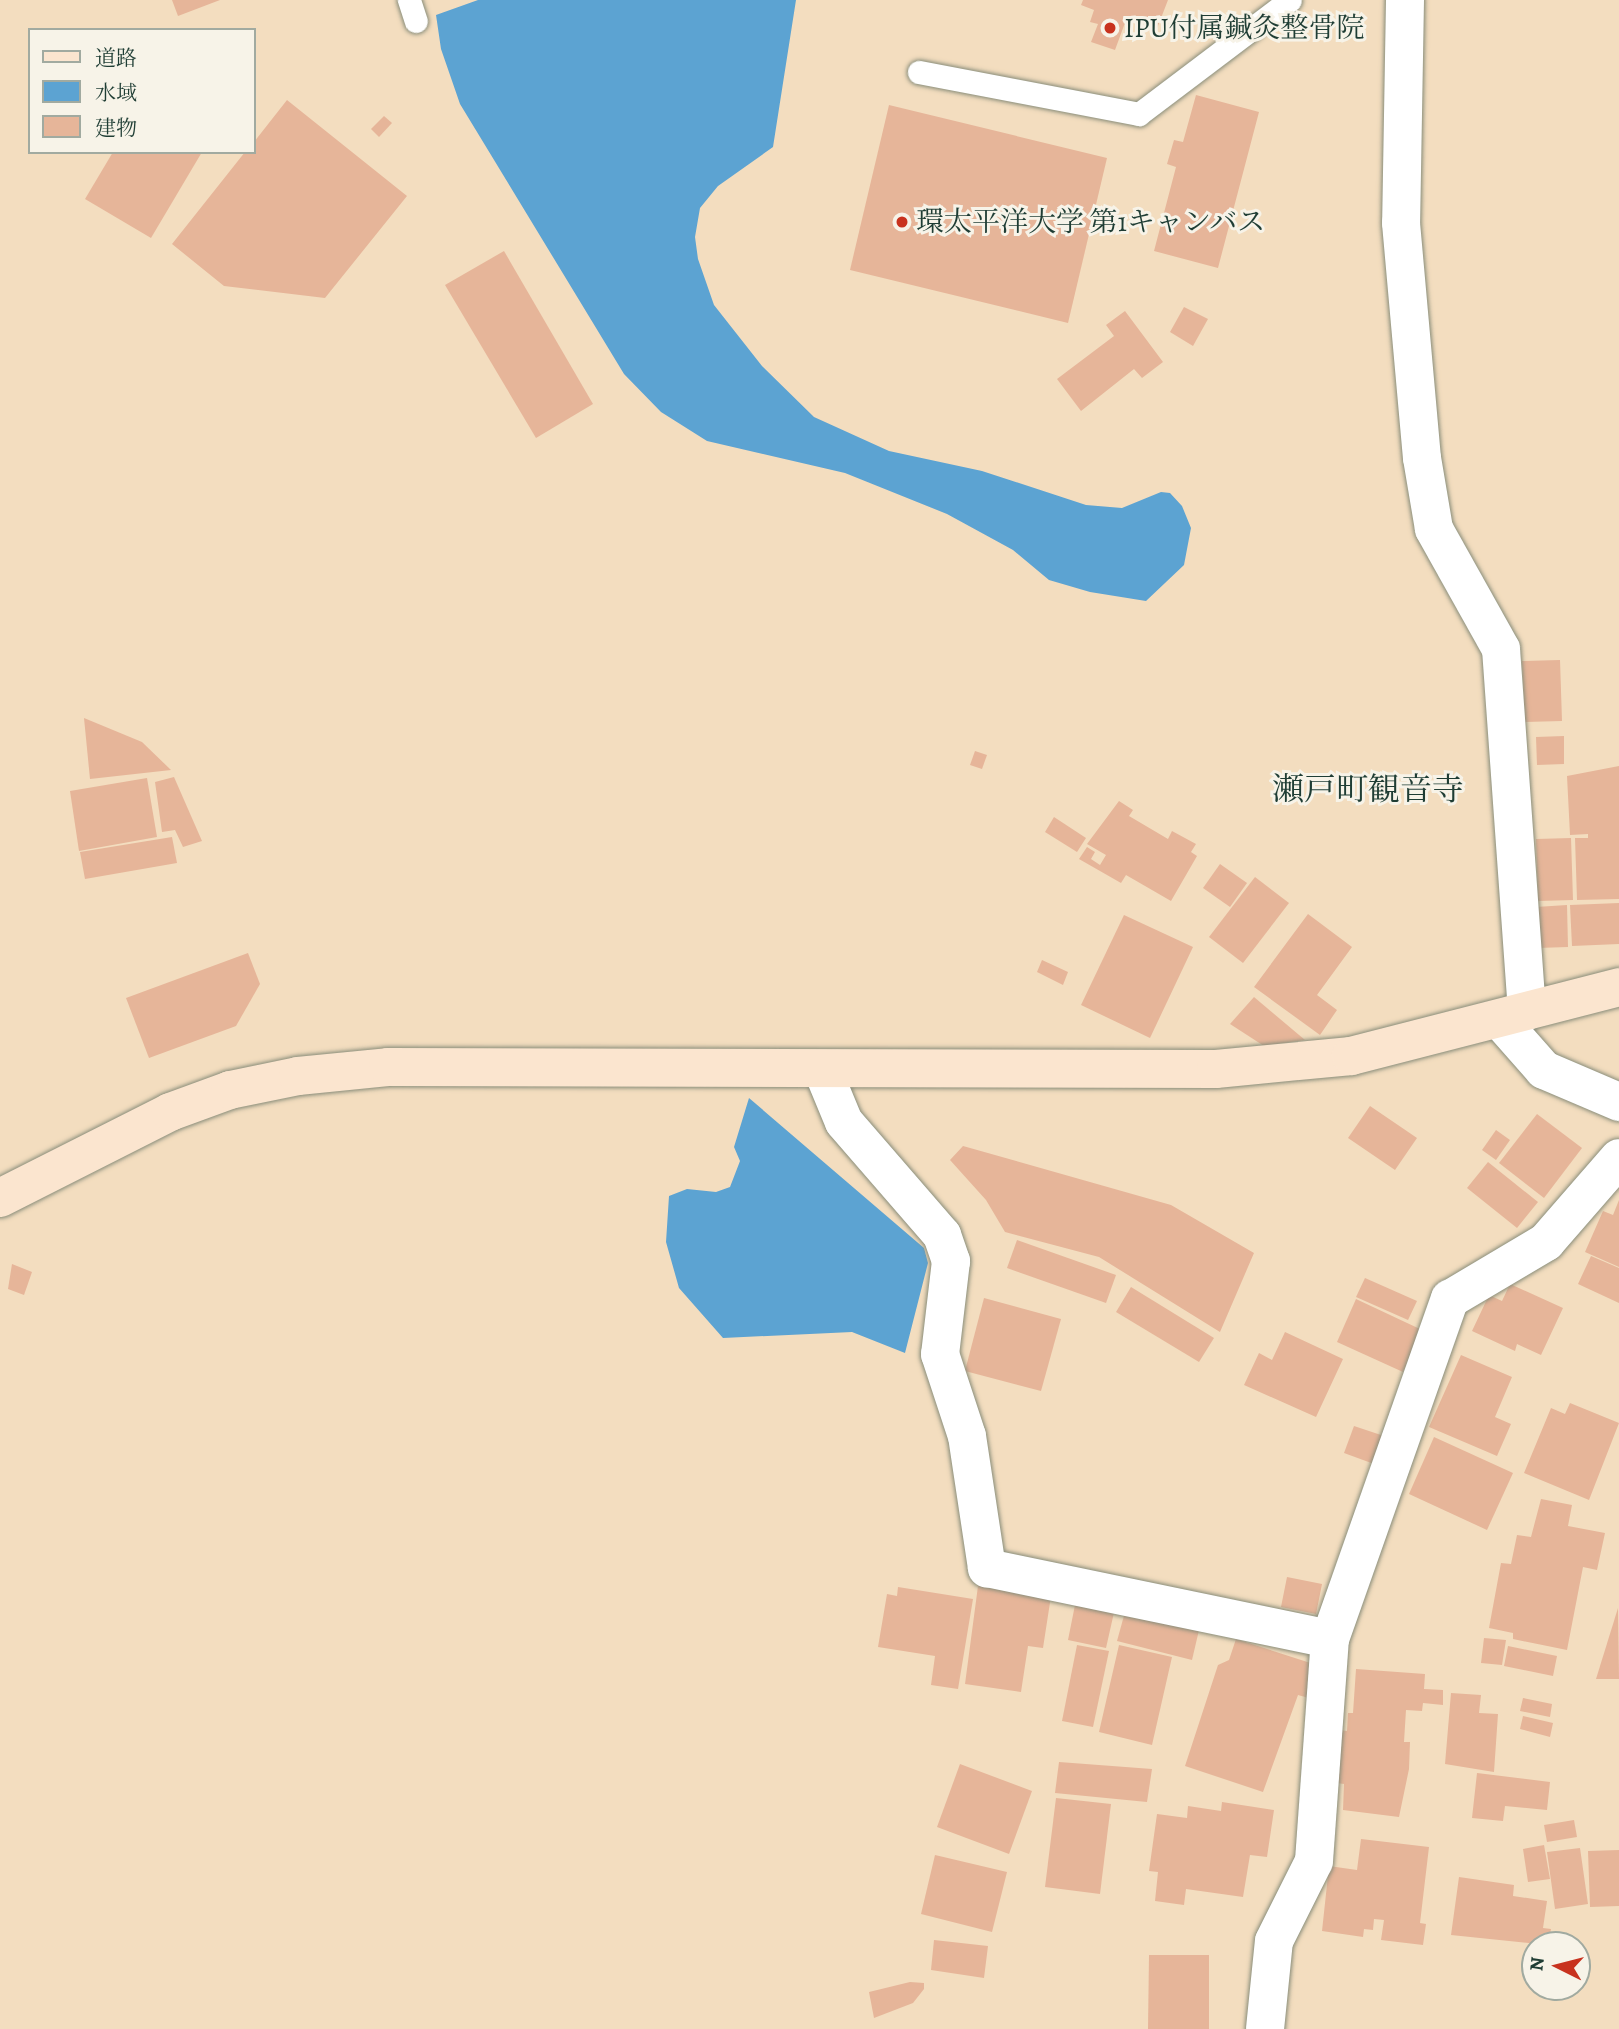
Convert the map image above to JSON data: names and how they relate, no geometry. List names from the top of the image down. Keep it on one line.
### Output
{"districts":["瀬戸町観音寺"],"places":["IPU付属鍼灸整骨院","環太平洋大学 第1キャンバス"],"legend":["道路","水域","建物"],"north":"left"}
